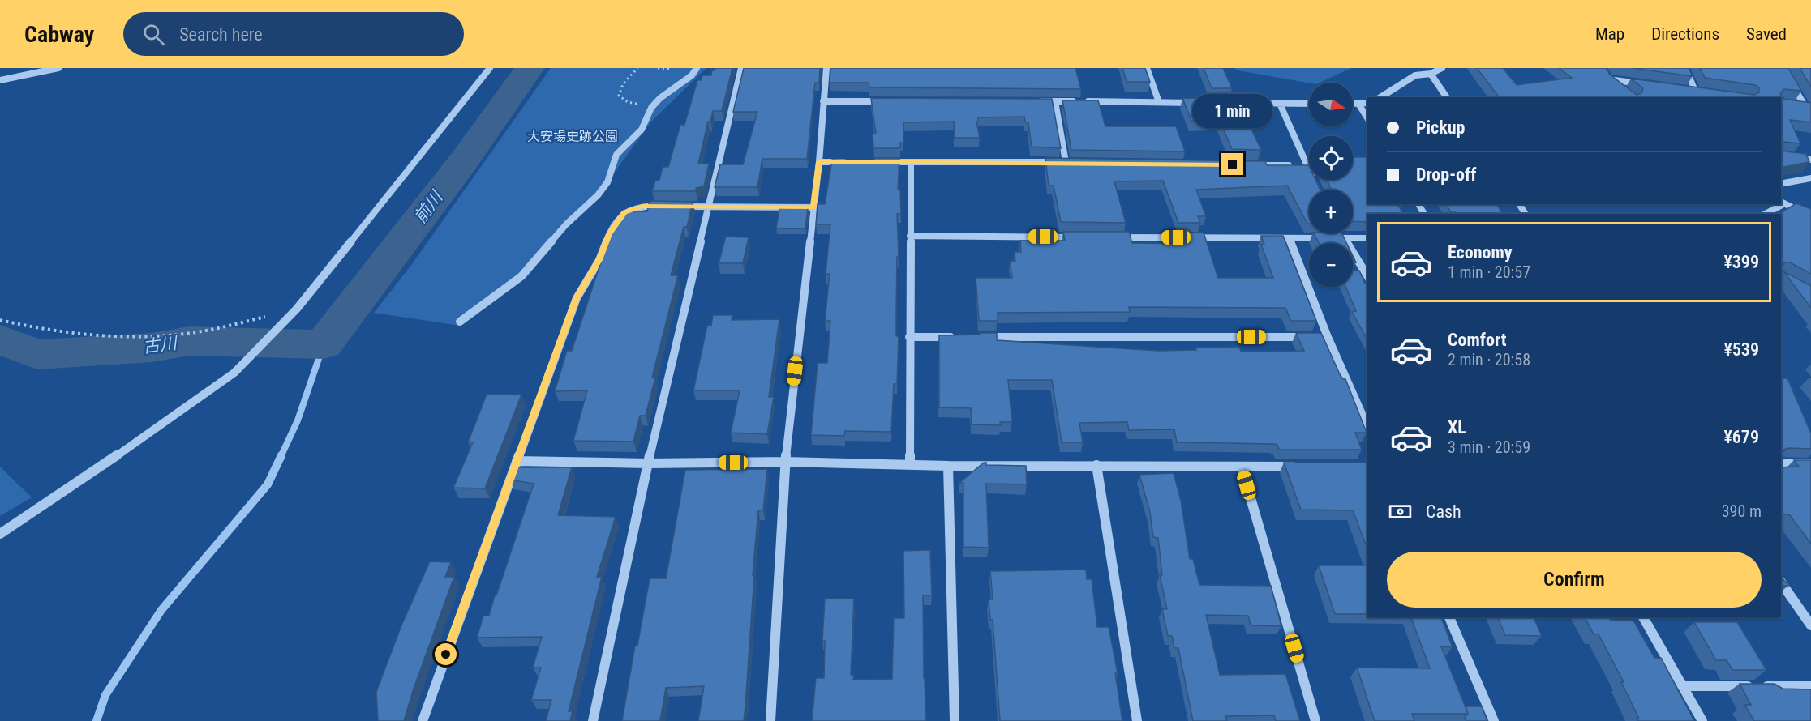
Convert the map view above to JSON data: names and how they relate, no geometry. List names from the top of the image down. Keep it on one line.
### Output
{"water":["前川","古川"],"parks":["大安場史跡公園"],"north":"right","page":{"header":"Cabway","search":"Search here","nav":["Map","Directions","Saved"],"map_buttons":["+","−"],"bubble":"1 min","banner":["Pickup","Drop-off"],"list":[{"name":"Economy","note":"1 min · 20:57","value":"¥399"},{"name":"Comfort","note":"2 min · 20:58","value":"¥539"},{"name":"XL","note":"3 min · 20:59","value":"¥679"}],"pay":["Cash","390 m"],"buttons":"Confirm"}}
